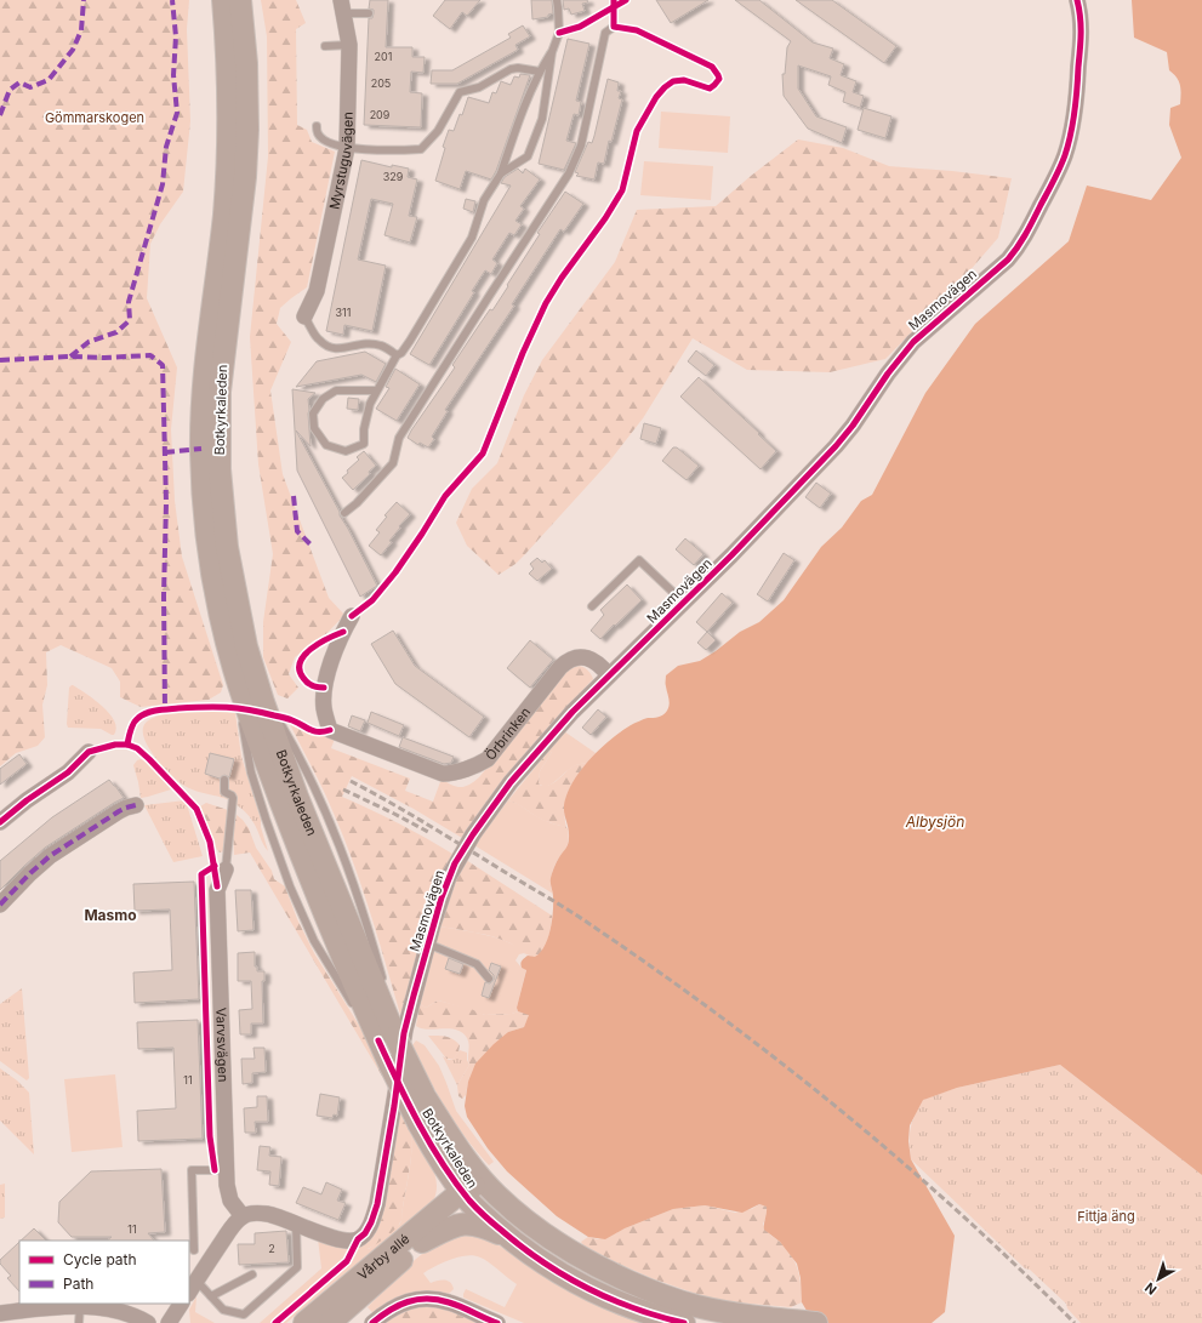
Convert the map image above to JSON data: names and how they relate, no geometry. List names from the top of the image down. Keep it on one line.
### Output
{"streets":{"main road":["Botkyrkaleden","Vårby allé"],"street":["Myrstuguvägen","Masmovägen","Örbrinken","Varvsvägen"]},"crossings":[["Masmovägen","Örbrinken"],["Masmovägen","Varvsvägen"],["Botkyrkaleden","Vårby allé"]],"districts":["Masmo"],"water":["Albysjön"],"parks":["Gömmarskogen","Fittja äng"],"house_numbers":["201","205","209","329","311","11","11","2"],"legend":["Cycle path","Path"],"north":"bottom left"}
